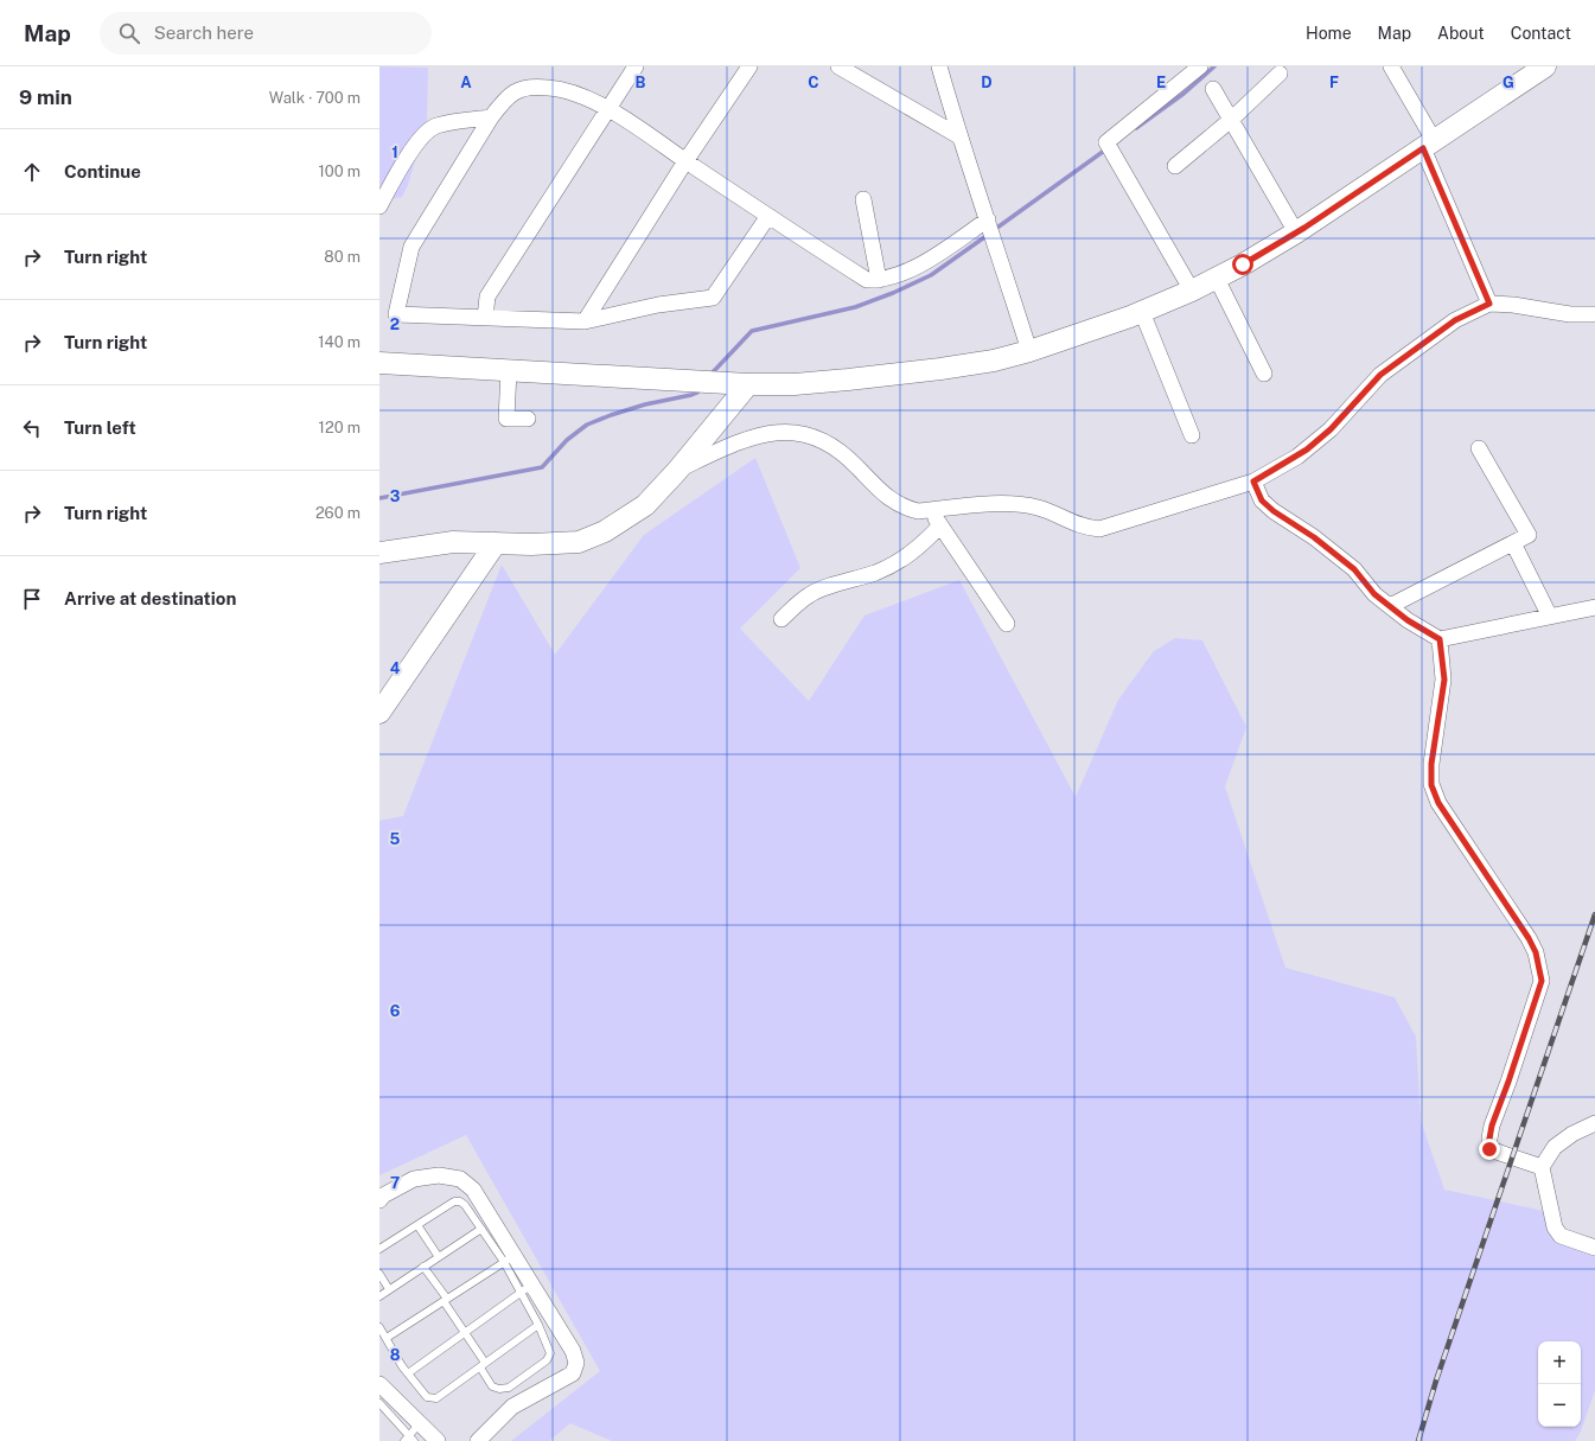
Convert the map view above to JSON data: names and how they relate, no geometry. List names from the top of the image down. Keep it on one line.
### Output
{"page":{"header":"Map","search":"Search here","nav":["Home","Map","About","Contact"],"heading":["9 min","Walk · 700 m"],"list":[["Continue","100 m"],["Turn right","80 m"],["Turn right","140 m"],["Turn left","120 m"],["Turn right","260 m"],"Arrive at destination"],"map_buttons":["+","−"]},"grid":{"columns":["A","B","C","D","E","F","G"],"rows":["1","2","3","4","5","6","7","8"]}}
